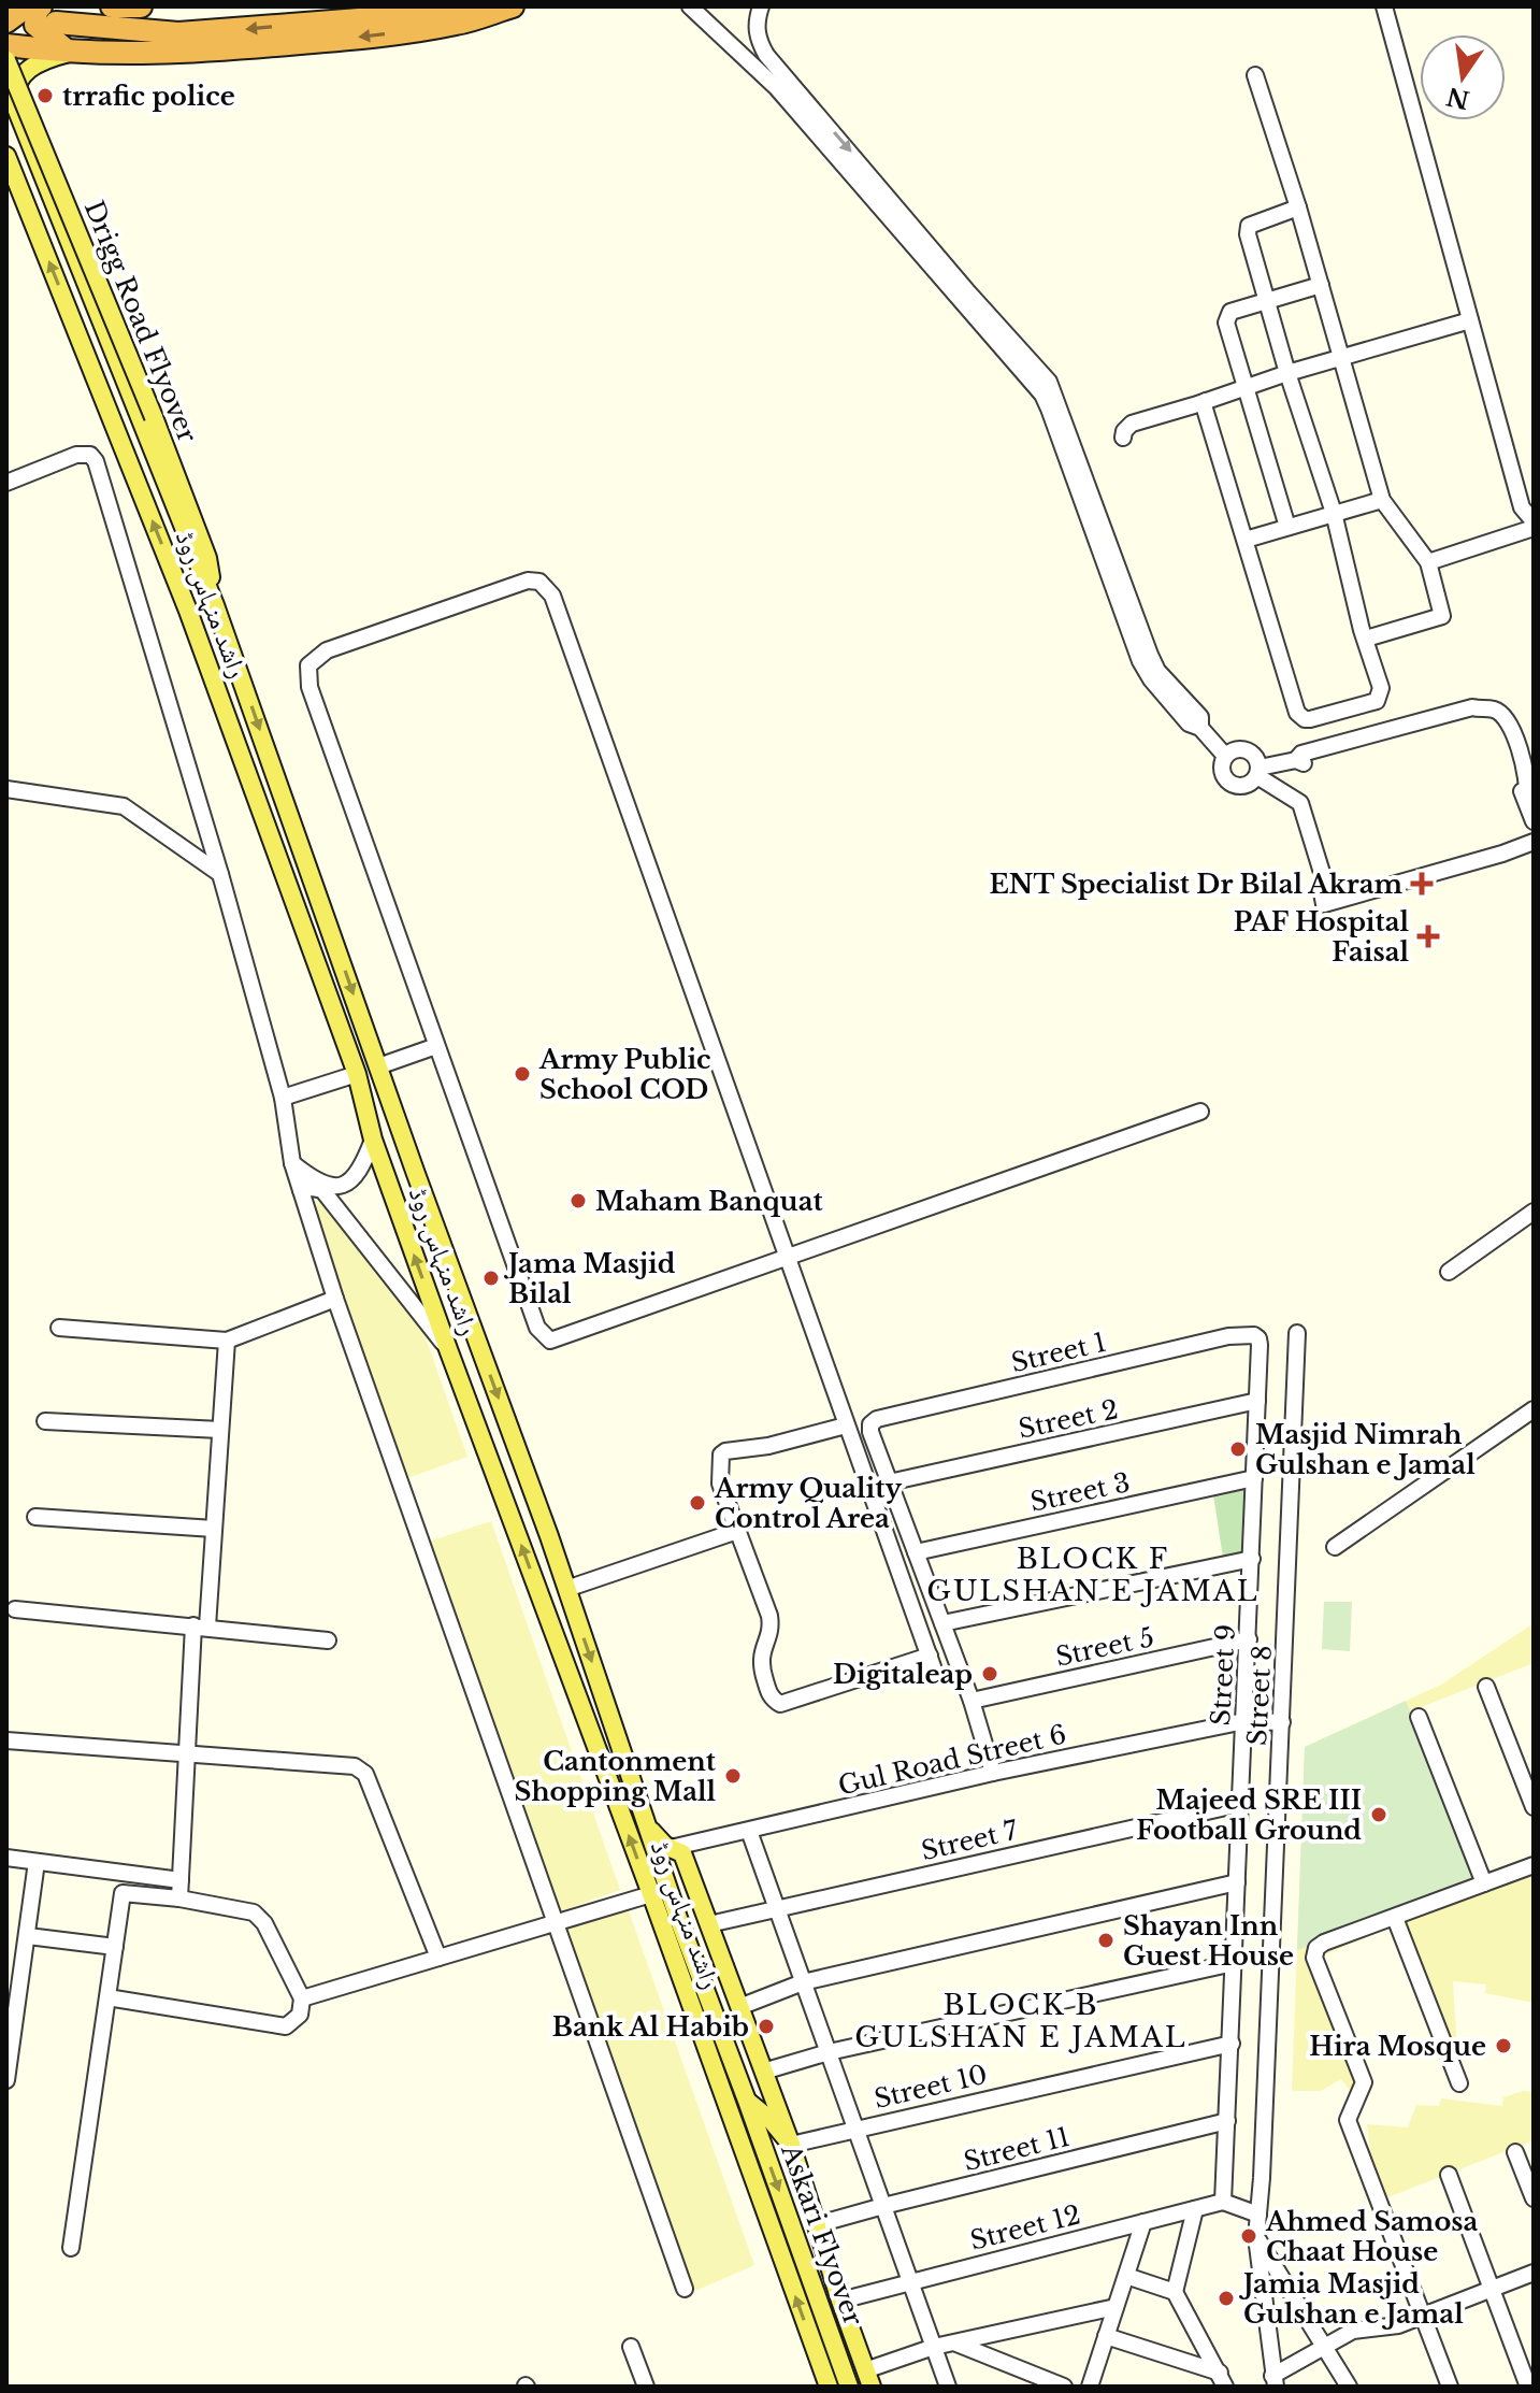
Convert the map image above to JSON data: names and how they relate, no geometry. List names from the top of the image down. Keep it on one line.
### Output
{"streets":{"main road":["Drigg Road Flyover","راشد منہاس روڈ","Askari Flyover"],"street":["Street 1","Street 2","Street 3","Street 5","Street 9","Street 8","Gul Road Street 6","Street 7","Street 10","Street 11","Street 12"]},"crossings":[["Drigg Road Flyover","راشد منہاس روڈ"],["راشد منہاس روڈ","Askari Flyover"],["Street 1","Street 2"],["Street 1","Street 9"],["Street 2","Street 9"],["Street 3","Street 9"],["Street 5","Street 9"],["Street 9","Gul Road Street 6"],["Street 9","Street 7"],["Street 9","Street 10"],["Street 9","Street 11"],["Street 9","Street 12"],["Street 8","Gul Road Street 6"]],"districts":["BLOCK F GULSHAN E JAMAL","BLOCK B GULSHAN E JAMAL"],"places":{"other":["trrafic police","Army Public School COD","Maham Banquat","Jama Masjid Bilal","Masjid Nimrah Gulshan e Jamal","Army Quality Control Area","Digitaleap","Cantonment Shopping Mall","Majeed SRE III Football Ground","Shayan Inn Guest House","Bank Al Habib","Hira Mosque","Ahmed Samosa Chaat House","Jamia Masjid Gulshan e Jamal"],"health":["ENT Specialist Dr Bilal Akram","PAF Hospital Faisal"]},"north":"bottom"}
